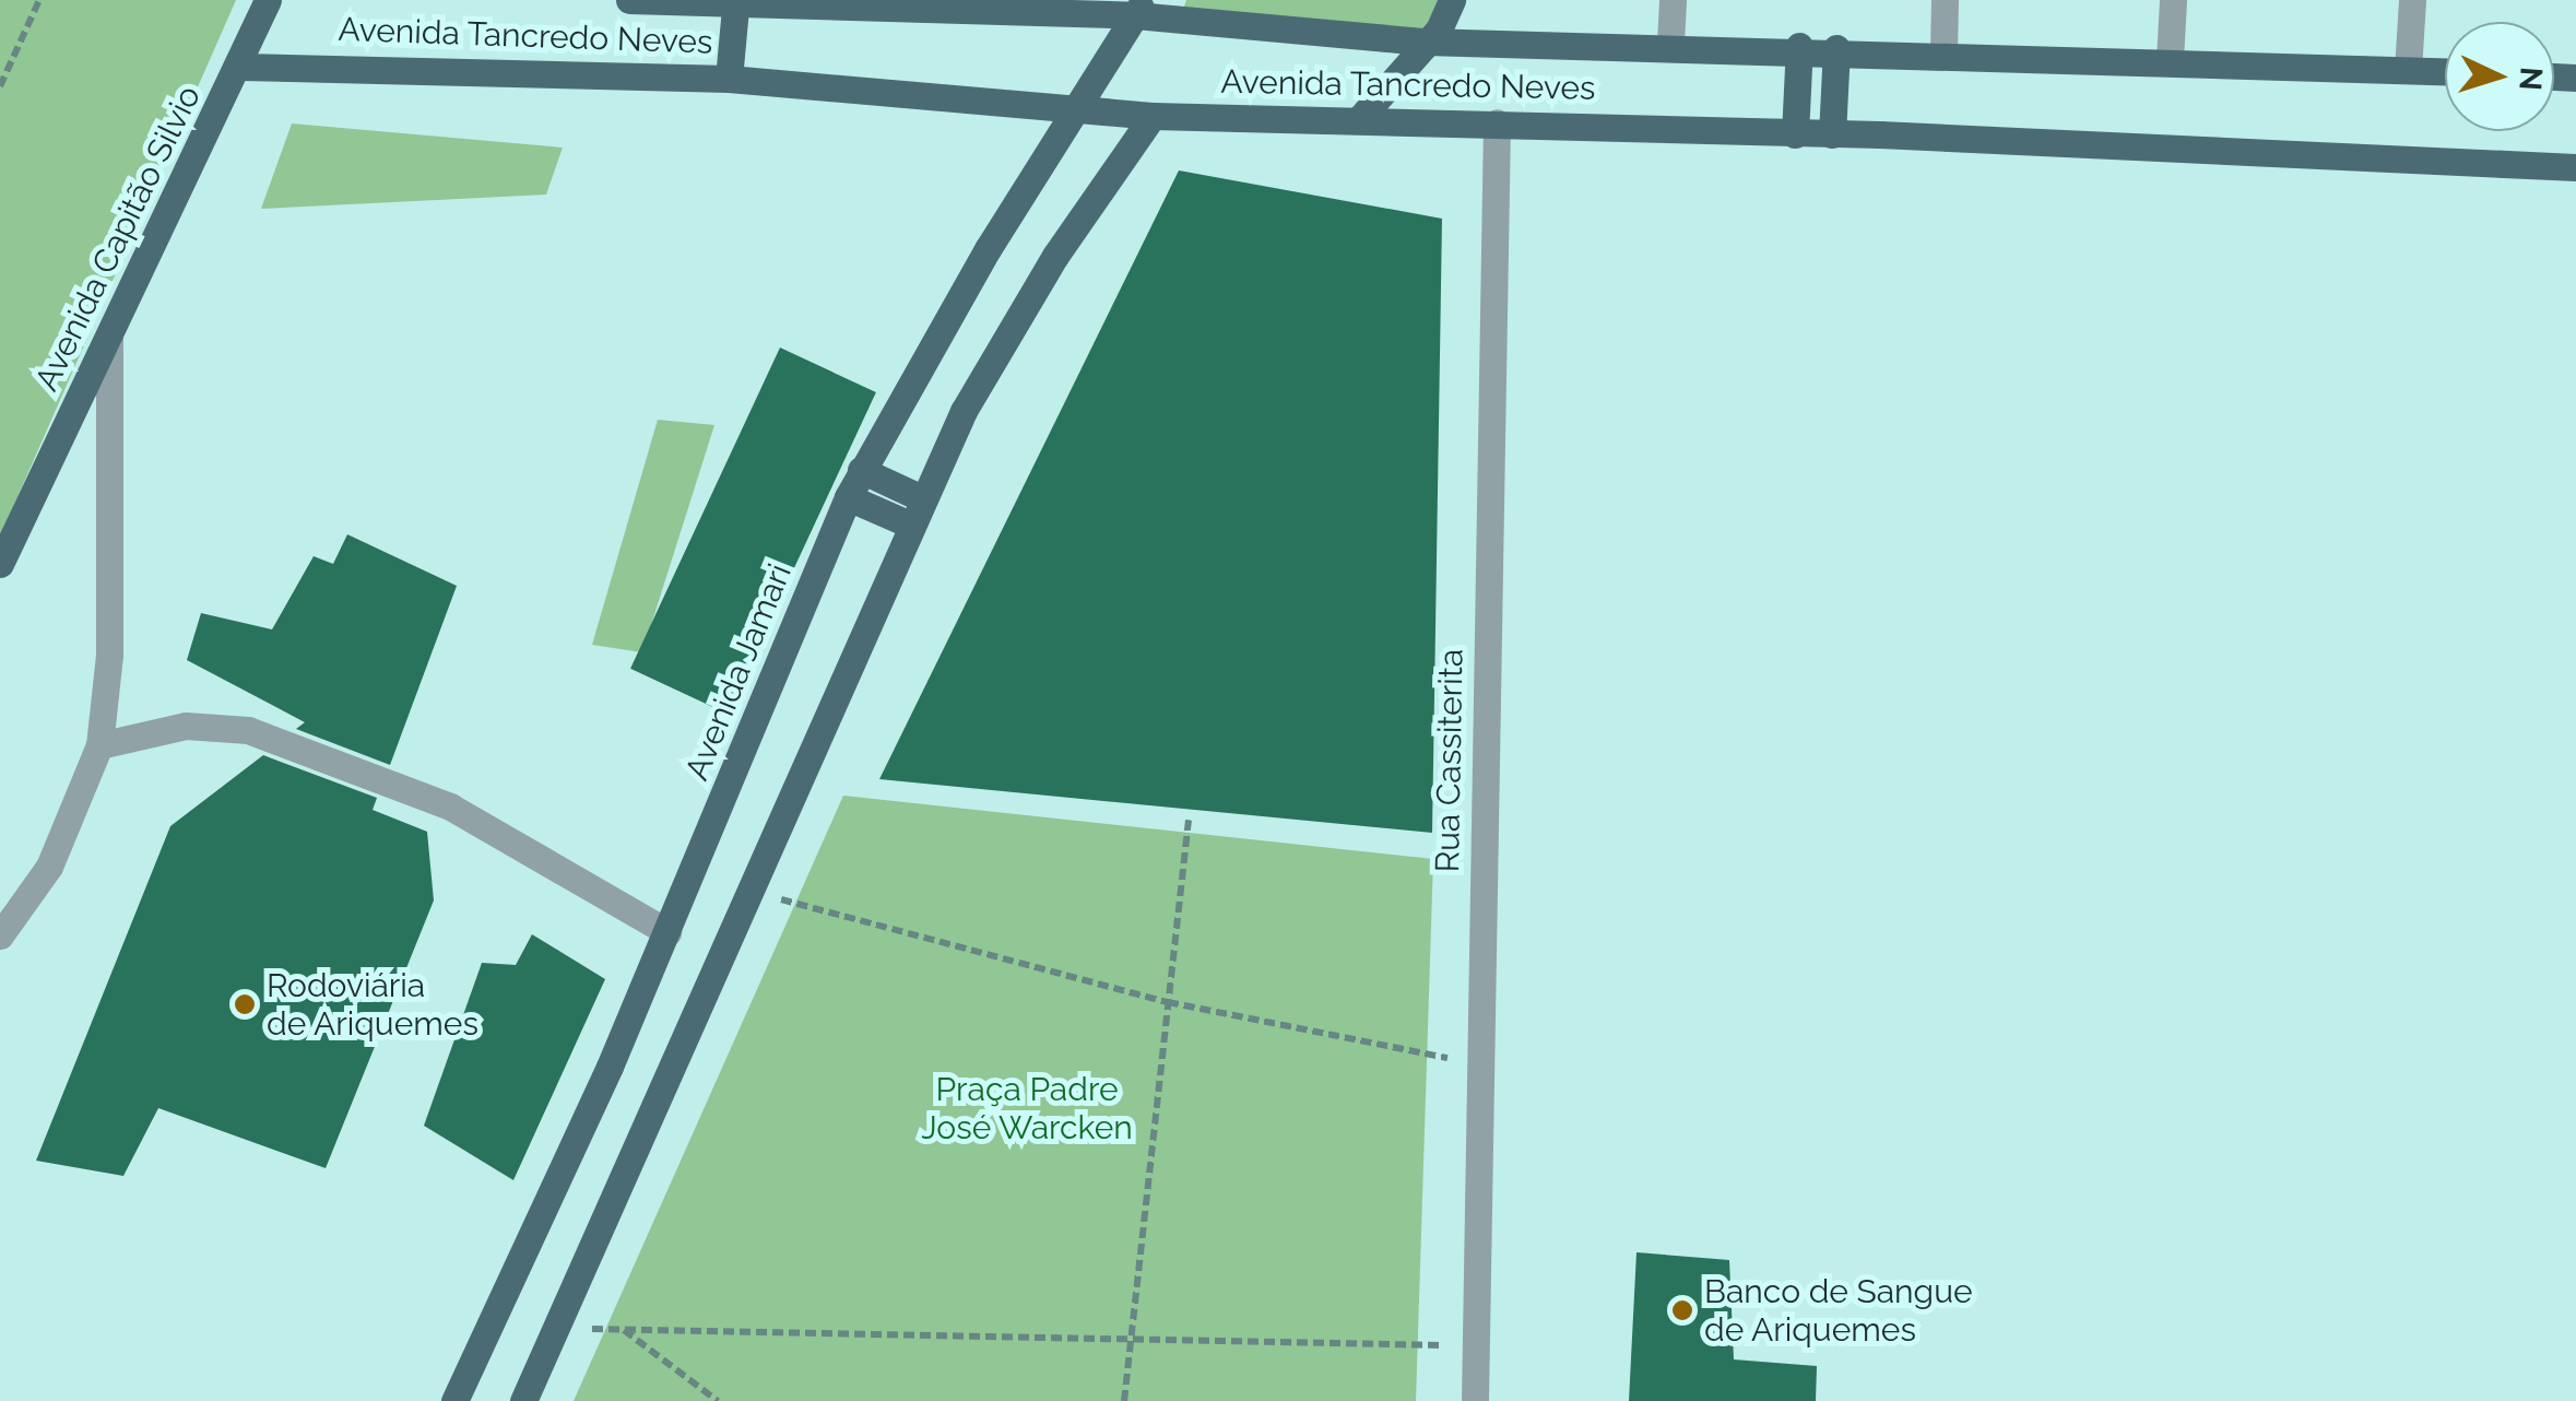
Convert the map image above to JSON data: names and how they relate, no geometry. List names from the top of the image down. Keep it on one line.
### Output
{"streets":{"main road":["Avenida Tancredo Neves","Avenida Capitão Silvio","Avenida Jamari"],"street":["Rua Cassiterita"]},"crossings":[["Avenida Tancredo Neves","Avenida Capitão Silvio"],["Avenida Tancredo Neves","Avenida Jamari"],["Avenida Tancredo Neves","Rua Cassiterita"]],"parks":["Praça Padre José Warcken"],"places":["Rodoviária de Ariquemes","Banco de Sangue de Ariquemes"],"north":"right"}
